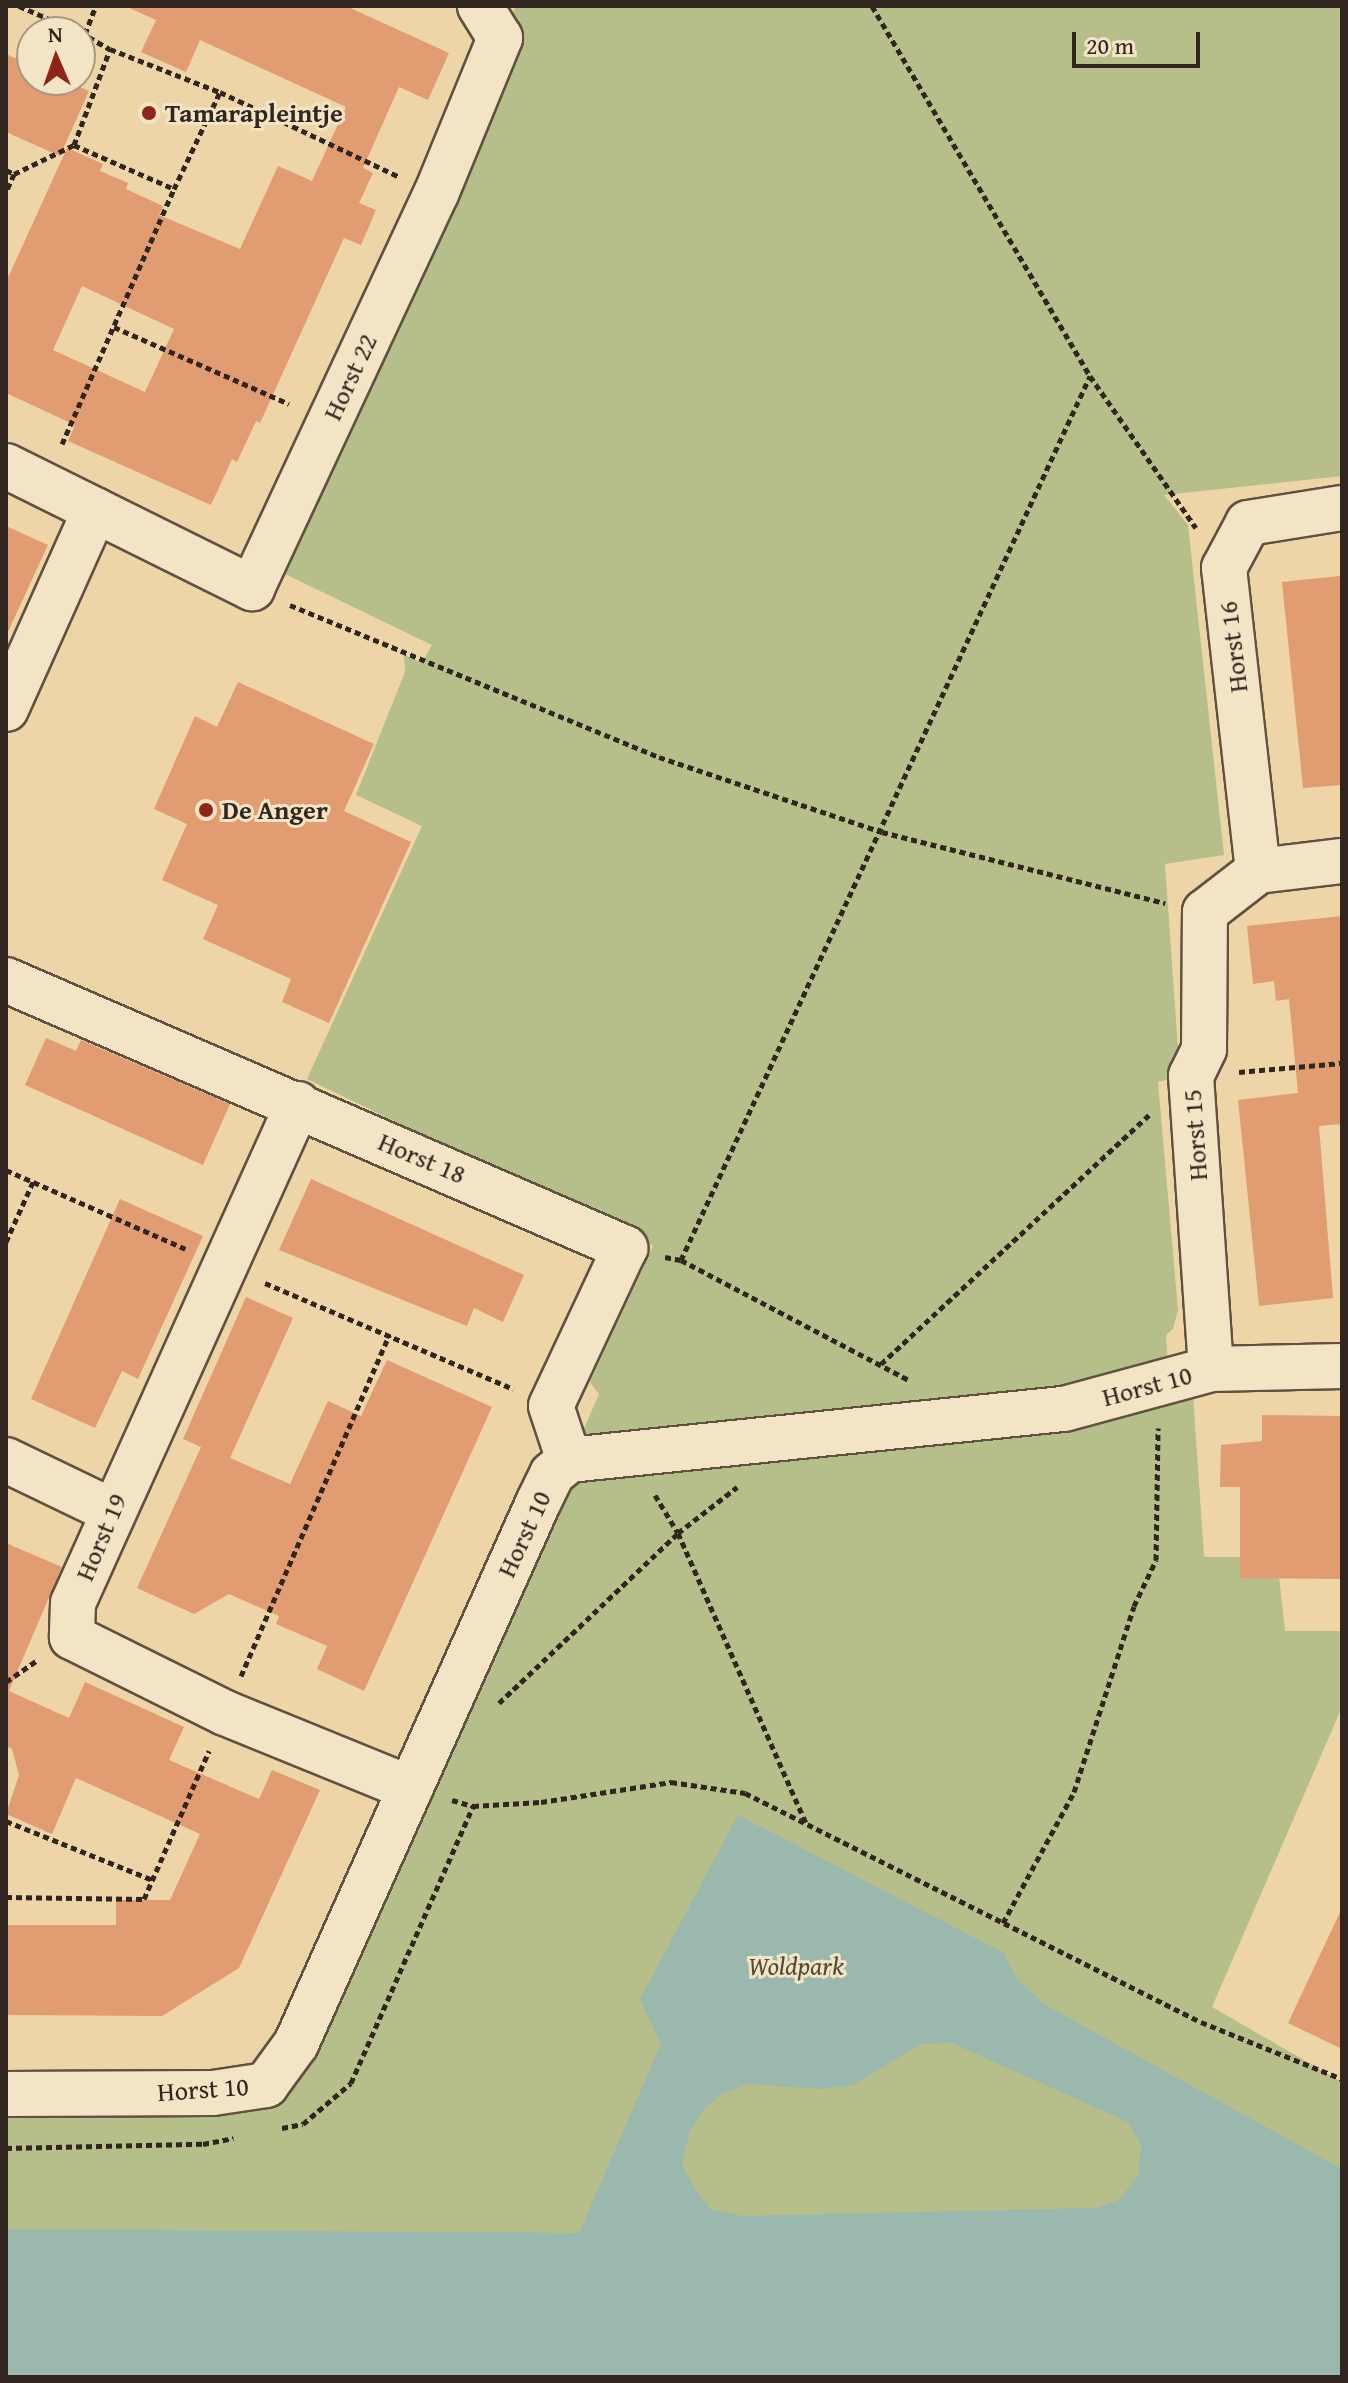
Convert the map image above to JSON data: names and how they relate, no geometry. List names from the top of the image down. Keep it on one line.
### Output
{"streets":{"street":["Horst 22","Horst 16","Horst 15","Horst 18","Horst 10","Horst 19"]},"crossings":[["Horst 15","Horst 10"],["Horst 18","Horst 19"],["Horst 10","Horst 19"]],"parks":["Woldpark"],"places":["Tamarapleintje","De Anger"],"scale_bar":"20 m","north":"top"}
